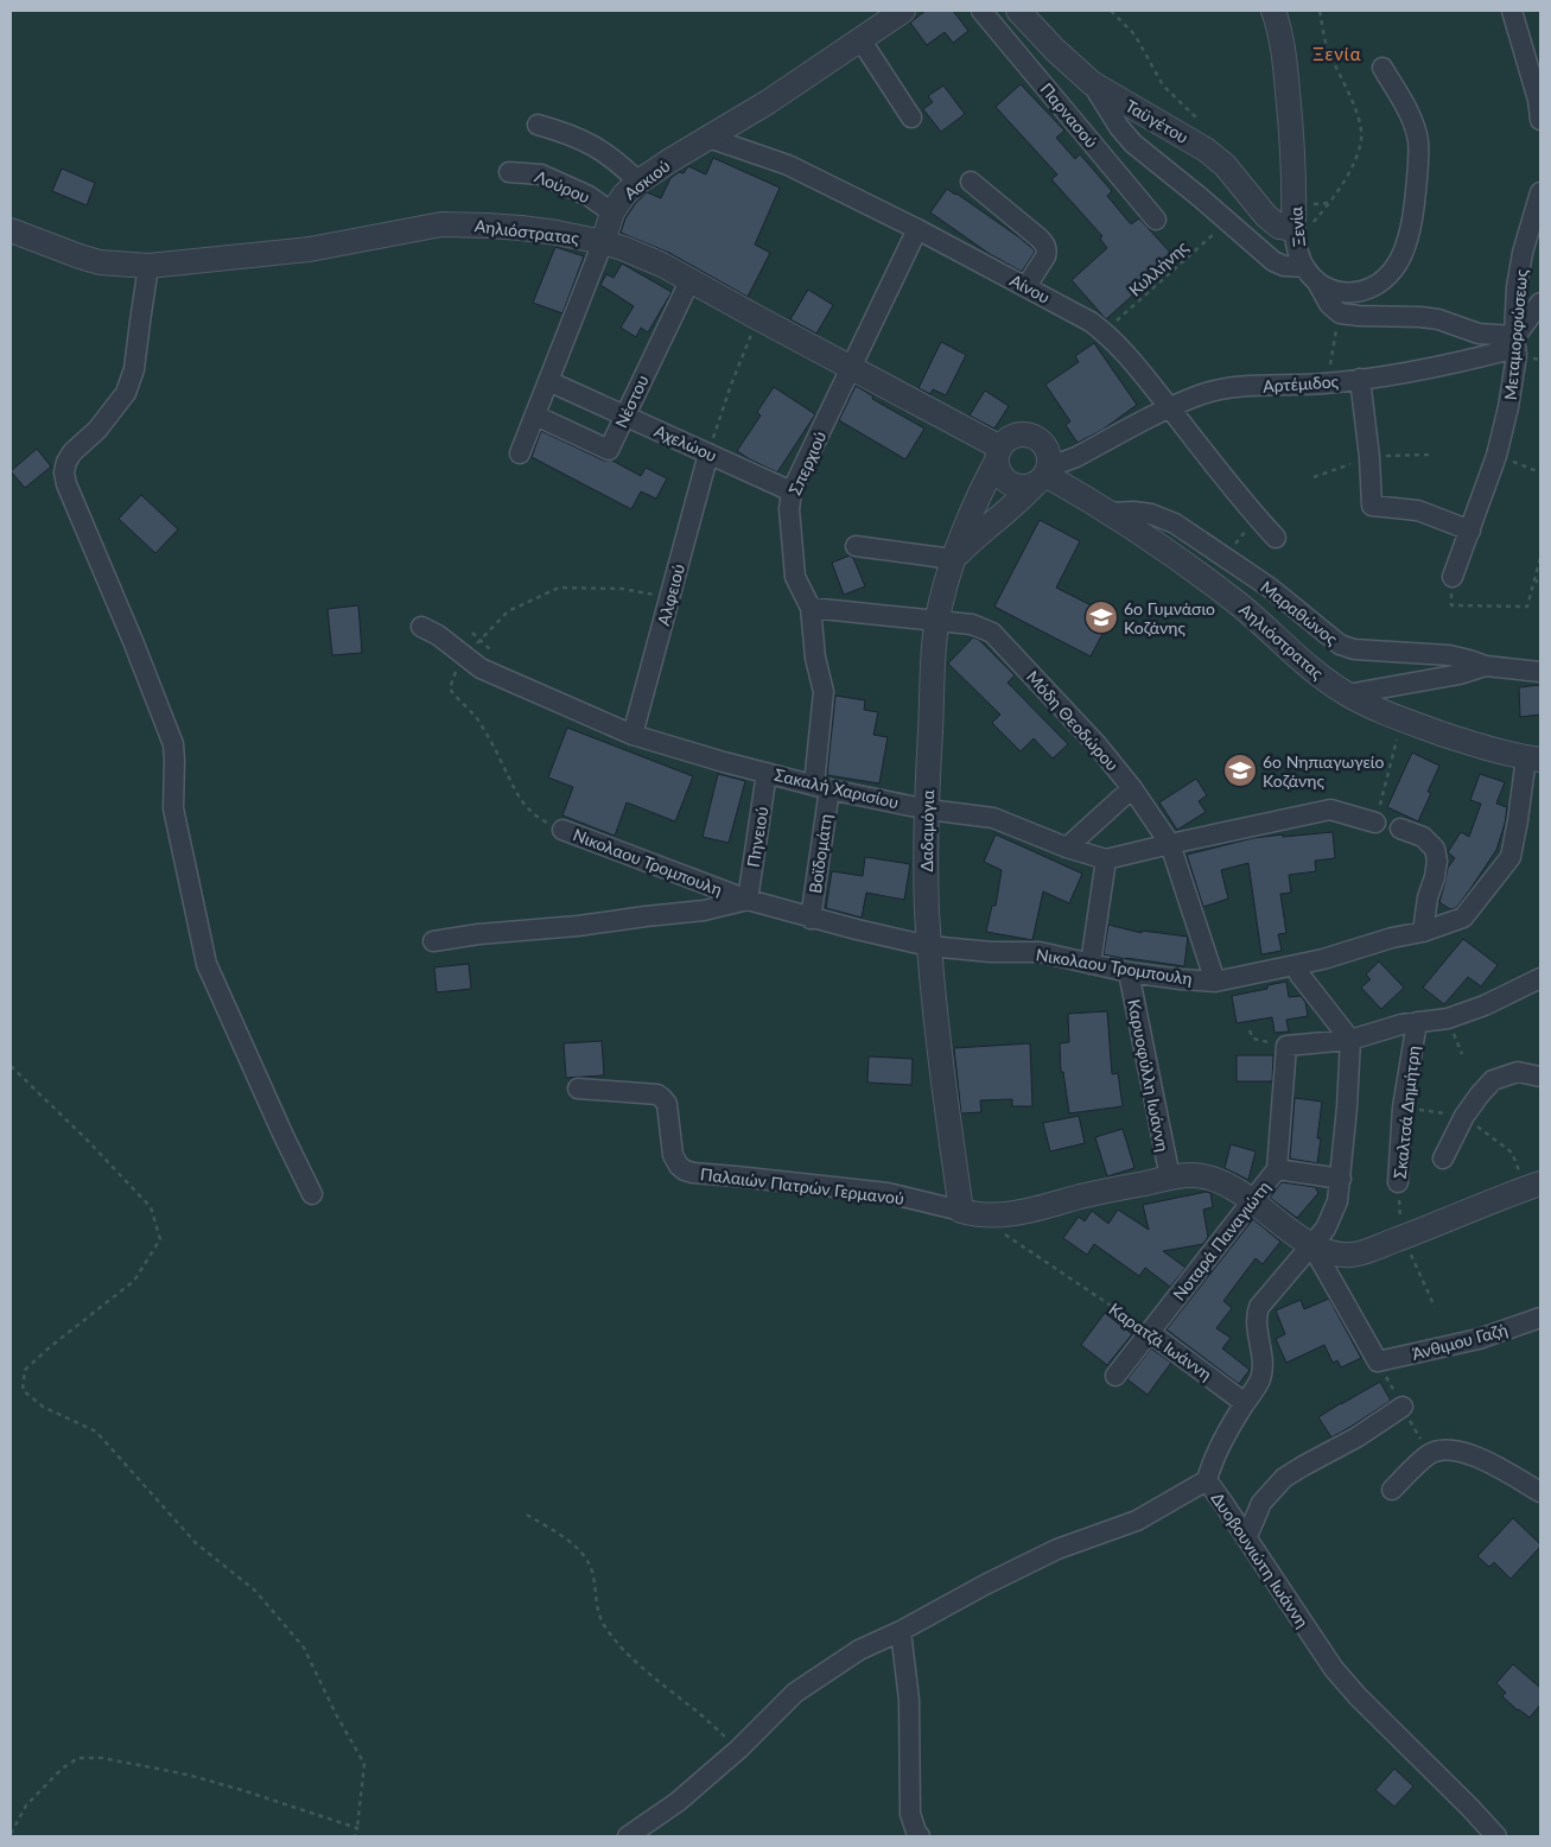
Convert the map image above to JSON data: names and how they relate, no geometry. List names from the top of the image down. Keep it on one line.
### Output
{"streets":{"street":["Παρνασού","Ταϋγέτου","Ασκιού","Λούρου","Ξενία","Αηλιόστρατας","Αίνου","Μεταμορφώσεως","Αρτέμιδος","Νέστου","Αχελώου","Σπερχιού","Αλφειού","Μαραθώνος","Μόδη Θεοδώρου","Σακαλή Χαρισίου","Δαδαμόγια","Πηνειού","Βοϊδομάτη","Νικολαου Τρομπουλη","Καρυοφύλλη Ιωάννη","Σκαλτσά Δημήτρη","Παλαιών Πατρών Γερμανού","Νοταρά Παναγιώτη","Καρατζά Ιωάννη","Άνθιμου Γαζή","Δυοβουνιώτη Ιωάννη"],"path":["Κυλλήνης"]},"crossings":[["Ταϋγέτου","Ξενία"],["Ασκιού","Λούρου"],["Ασκιού","Αηλιόστρατας"],["Ασκιού","Αίνου"],["Ασκιού","Νέστου"],["Ασκιού","Αχελώου"],["Αηλιόστρατας","Αρτέμιδος"],["Αηλιόστρατας","Νέστου"],["Αηλιόστρατας","Σπερχιού"],["Αηλιόστρατας","Μαραθώνος"],["Αηλιόστρατας","Δαδαμόγια"],["Αηλιόστρατας","Νικολαου Τρομπουλη"],["Κυλλήνης","Αίνου"],["Αίνου","Αρτέμιδος"],["Αίνου","Σπερχιού"],["Μεταμορφώσεως","Αρτέμιδος"],["Αρτέμιδος","Δαδαμόγια"],["Νέστου","Αχελώου"],["Αχελώου","Σπερχιού"],["Αχελώου","Αλφειού"],["Σπερχιού","Μόδη Θεοδώρου"],["Σπερχιού","Σακαλή Χαρισίου"],["Σπερχιού","Βοϊδομάτη"],["Αλφειού","Σακαλή Χαρισίου"],["Μόδη Θεοδώρου","Δαδαμόγια"],["Μόδη Θεοδώρου","Νικολαου Τρομπουλη"],["Σακαλή Χαρισίου","Δαδαμόγια"],["Σακαλή Χαρισίου","Πηνειού"],["Σακαλή Χαρισίου","Βοϊδομάτη"],["Δαδαμόγια","Νικολαου Τρομπουλη"],["Δαδαμόγια","Παλαιών Πατρών Γερμανού"],["Πηνειού","Νικολαου Τρομπουλη"],["Βοϊδομάτη","Νικολαου Τρομπουλη"],["Νικολαου Τρομπουλη","Καρυοφύλλη Ιωάννη"],["Καρυοφύλλη Ιωάννη","Παλαιών Πατρών Γερμανού"],["Σκαλτσά Δημήτρη","Παλαιών Πατρών Γερμανού"],["Παλαιών Πατρών Γερμανού","Νοταρά Παναγιώτη"],["Παλαιών Πατρών Γερμανού","Άνθιμου Γαζή"],["Παλαιών Πατρών Γερμανού","Δυοβουνιώτη Ιωάννη"],["Νοταρά Παναγιώτη","Καρατζά Ιωάννη"],["Καρατζά Ιωάννη","Δυοβουνιώτη Ιωάννη"],["Άνθιμου Γαζή","Δυοβουνιώτη Ιωάννη"]],"districts":["Ξενία"],"places":{"school or university":["6ο Γυμνάσιο Κοζάνης","6ο Νηπιαγωγείο Κοζάνης"]}}
